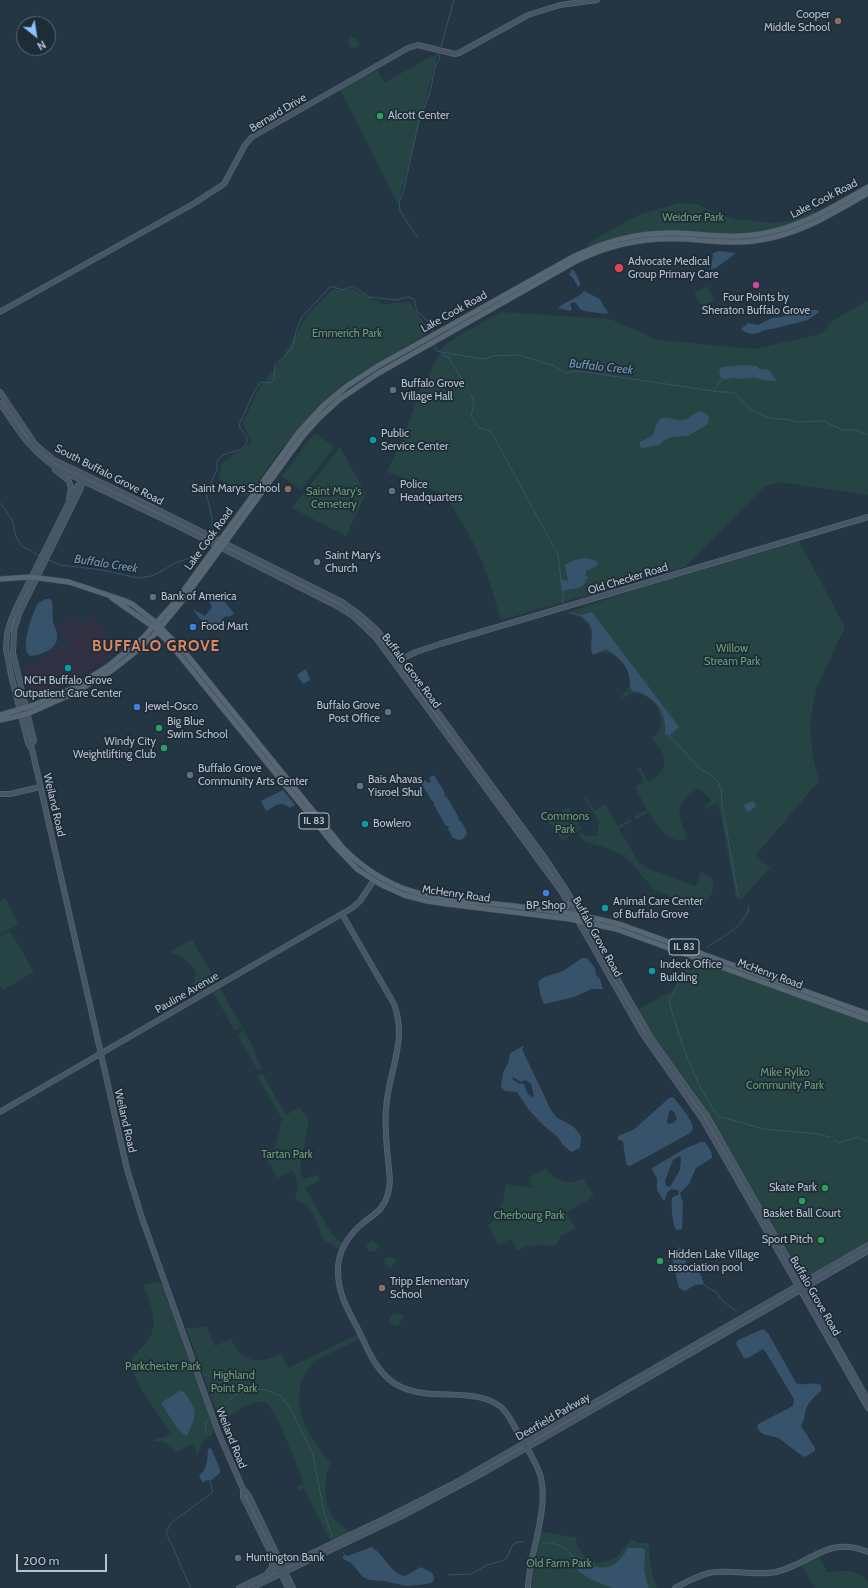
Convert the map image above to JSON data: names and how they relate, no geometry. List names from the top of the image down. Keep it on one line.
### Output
{"streets":{"main road":["Bernard Drive","Lake Cook Road","South Buffalo Grove Road","Old Checker Road","Buffalo Grove Road","Weiland Road","IL 83","McHenry Road","Pauline Avenue","Deerfield Parkway"]},"crossings":[["Lake Cook Road","South Buffalo Grove Road"],["Lake Cook Road","McHenry Road"],["South Buffalo Grove Road","Buffalo Grove Road"],["South Buffalo Grove Road","Weiland Road"],["Old Checker Road","Buffalo Grove Road"],["Buffalo Grove Road","McHenry Road"],["Buffalo Grove Road","Deerfield Parkway"],["Weiland Road","McHenry Road"],["Weiland Road","Pauline Avenue"],["Weiland Road","Deerfield Parkway"],["McHenry Road","Pauline Avenue"]],"districts":["BUFFALO GROVE"],"water":["Buffalo Creek"],"parks":["Weidner Park","Emmerich Park","Saint Mary's Cemetery","Willow Stream Park","Commons Park","Mike Rylko Community Park","Tartan Park","Cherbourg Park","Parkchester Park","Highland Point Park","Old Farm Park"],"places":["Cooper Middle School","Alcott Center","Advocate Medical Group Primary Care","Four Points by Sheraton Buffalo Grove","Buffalo Grove Village Hall","Public Service Center","Saint Marys School","Police Headquarters","Saint Mary's Church","Bank of America","Food Mart","NCH Buffalo Grove Outpatient Care Center","Jewel-Osco","Buffalo Grove Post Office","Big Blue Swim School","Windy City Weightlifting Club","Buffalo Grove Community Arts Center","Bais Ahavas Yisroel Shul","Bowlero","BP Shop","Animal Care Center of Buffalo Grove","Indeck Office Building","Skate Park","Basket Ball Court","Sport Pitch","Hidden Lake Village association pool","Tripp Elementary School","Huntington Bank"],"scale_bar":"200 m","north":"bottom right"}
